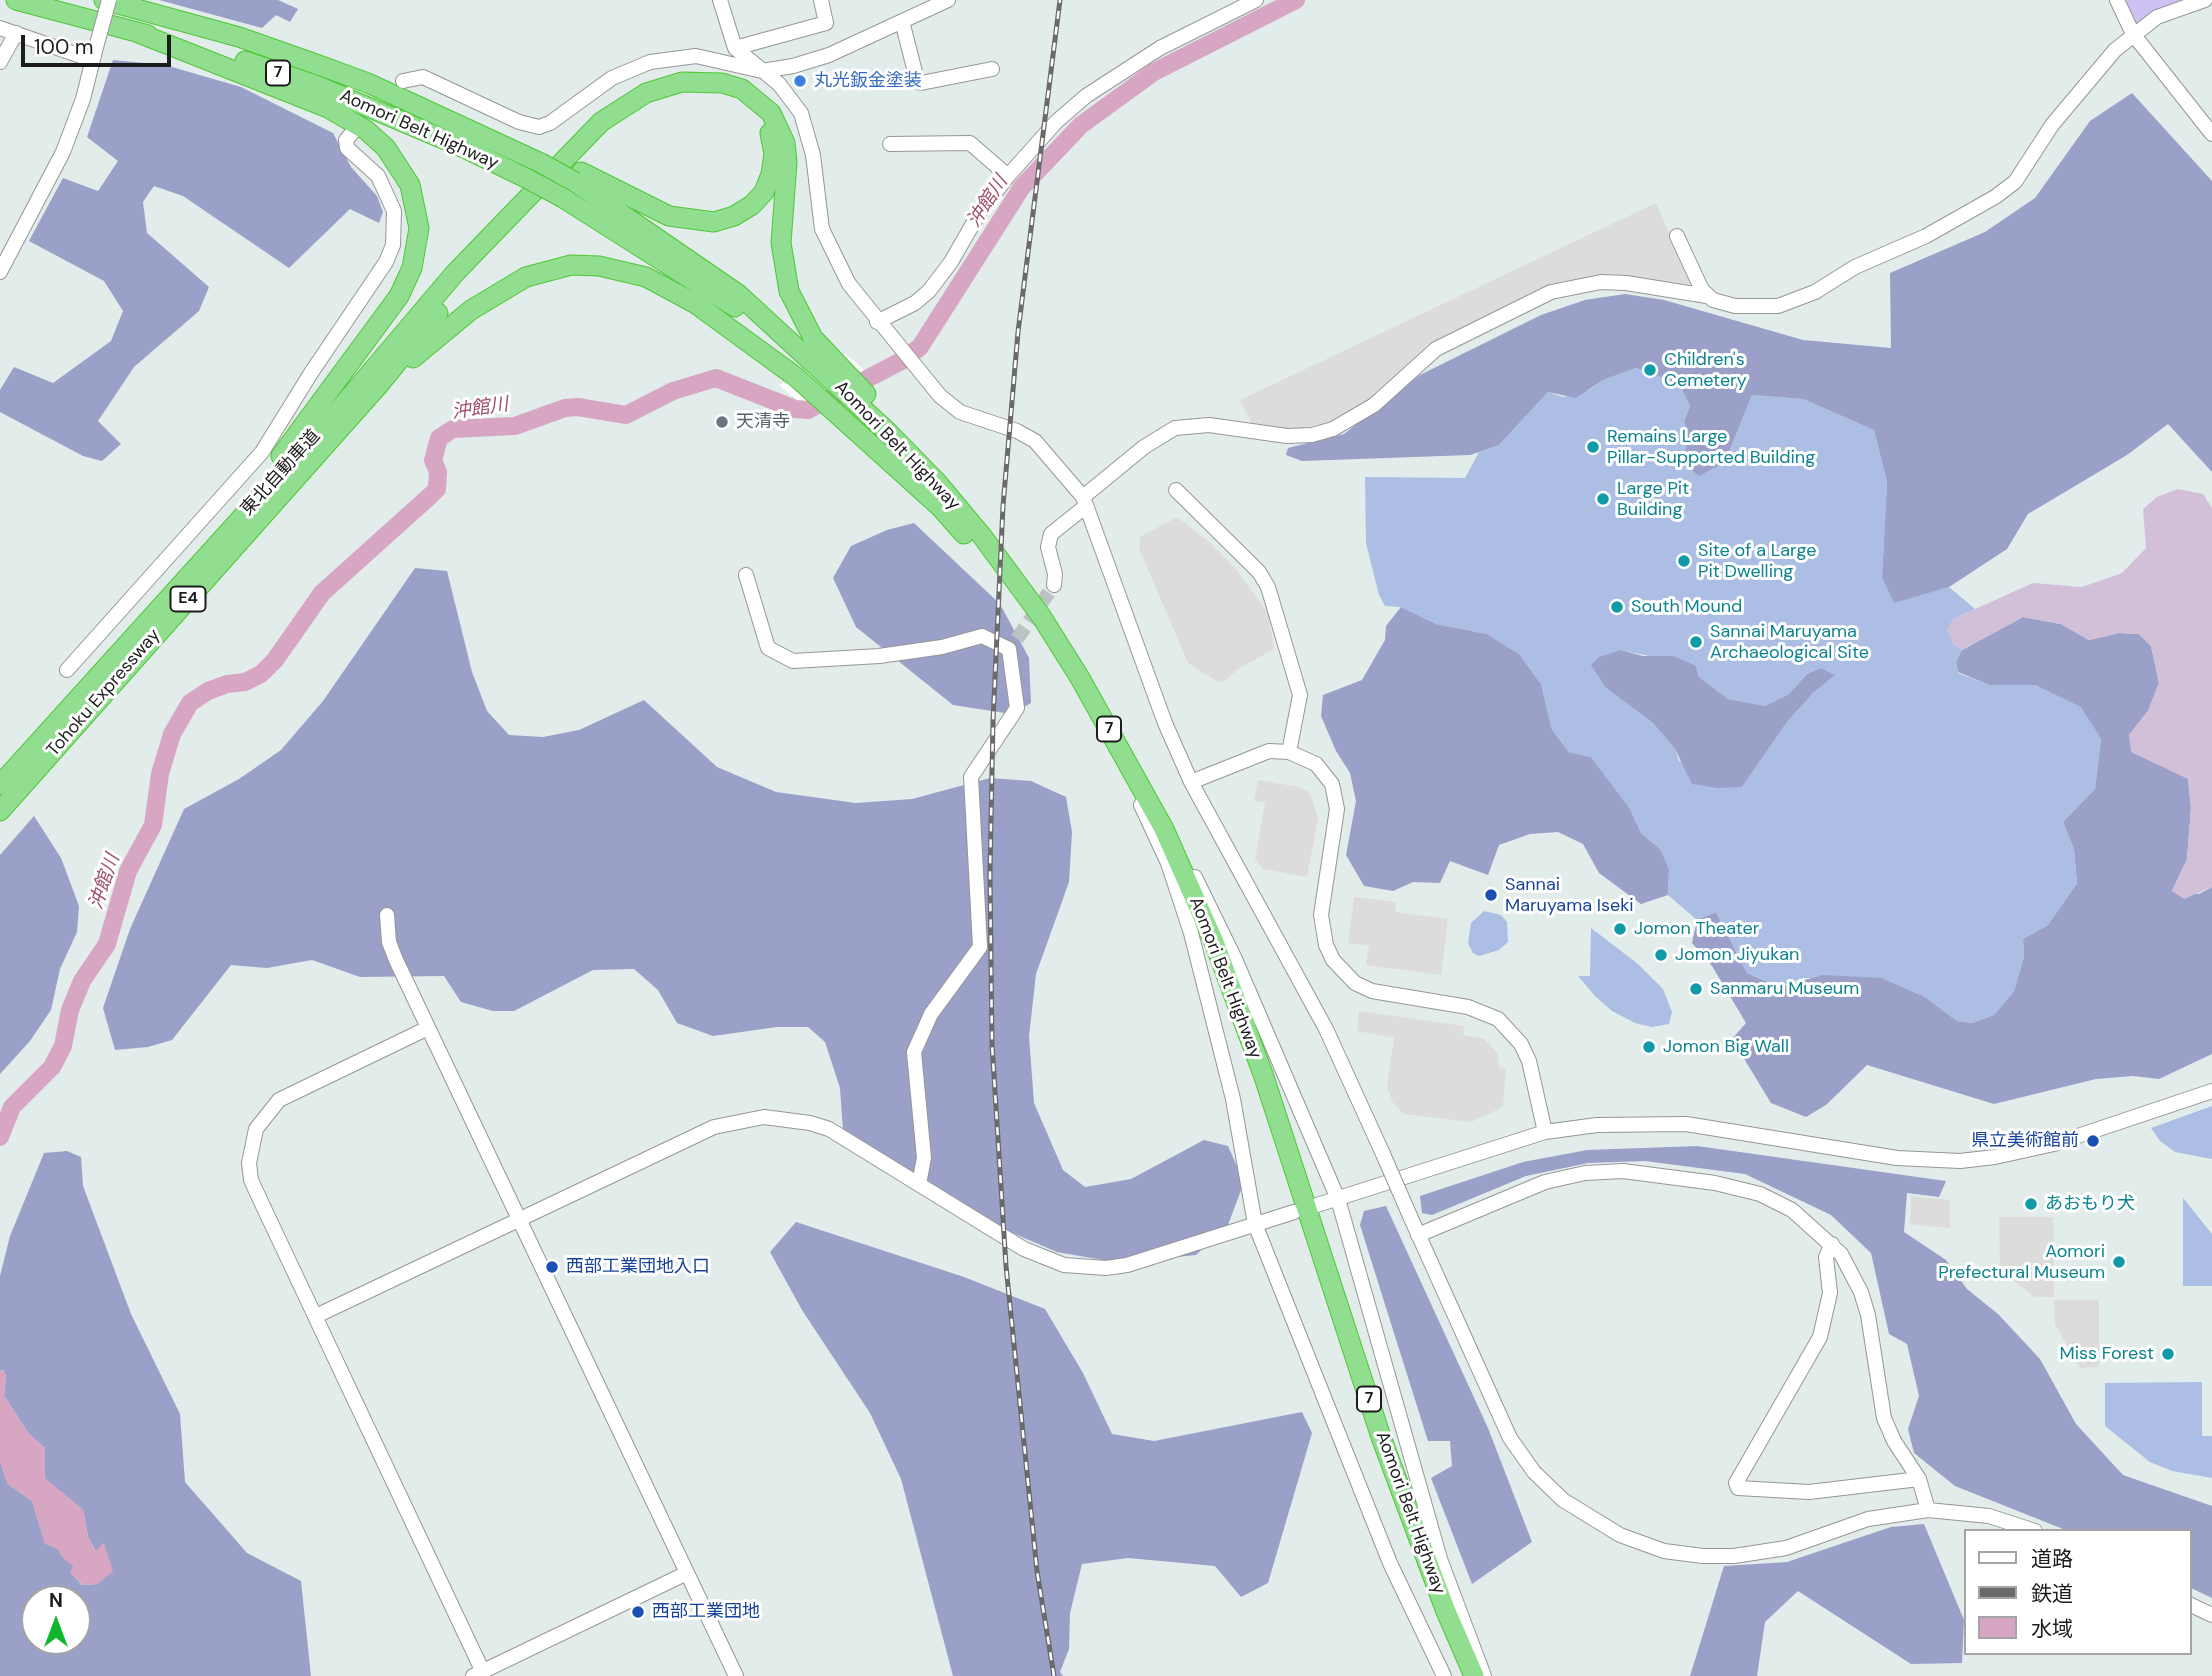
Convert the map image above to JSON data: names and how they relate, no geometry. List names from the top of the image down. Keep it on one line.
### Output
{"streets":{"highway":["7","Aomori Belt Highway","東北自動車道","E4","Tohoku Expressway"]},"crossings":[["東北自動車道","Tohoku Expressway"]],"water":["沖館川"],"places":["丸光鈑金塗装","Children's Cemetery","天清寺","Remains Large Pillar-Supported Building","Large Pit Building","Site of a Large Pit Dwelling","South Mound","Sannai Maruyama Archaeological Site","Sannai Maruyama Iseki","Jomon Theater","Jomon Jiyukan","Sanmaru Museum","Jomon Big Wall","県立美術館前","あおもり犬","Aomori Prefectural Museum","西部工業団地入口","Miss Forest","西部工業団地"],"legend":["道路","鉄道","水域"],"scale_bar":"100 m","north":"top"}
